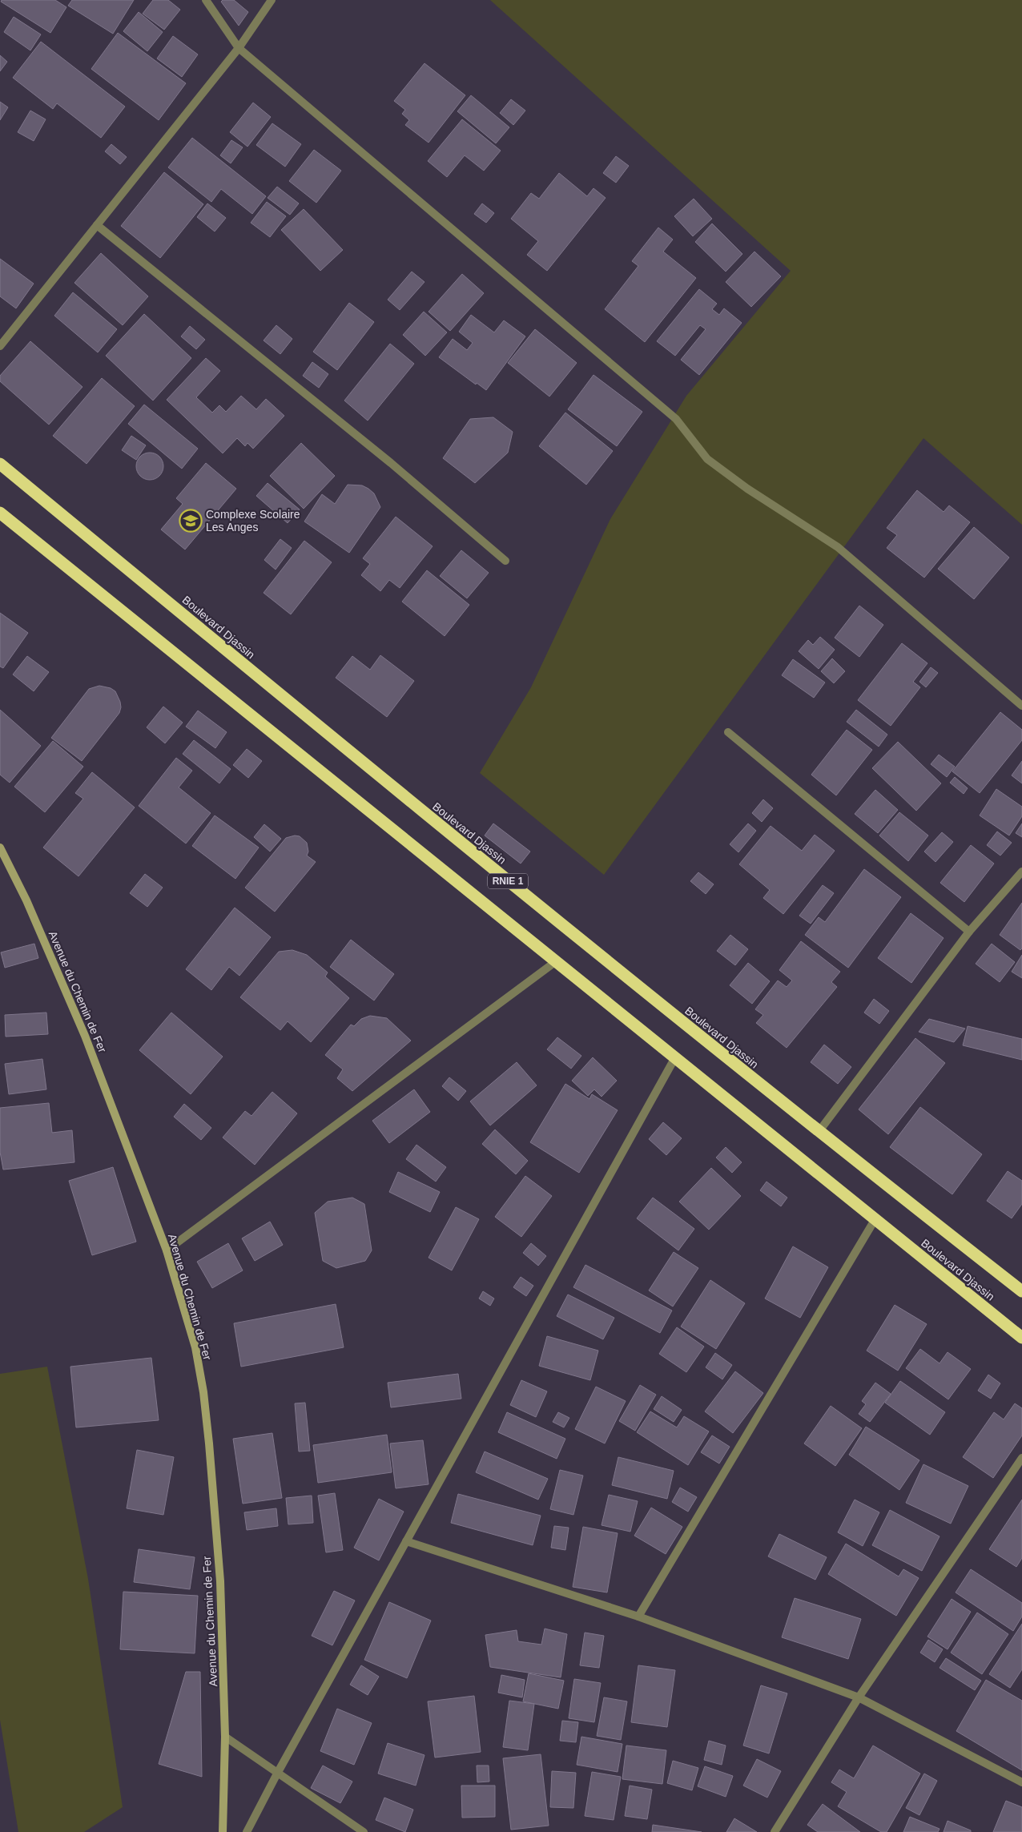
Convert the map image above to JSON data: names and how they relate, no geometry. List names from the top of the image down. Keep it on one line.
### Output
{"streets":{"highway":["Boulevard Djassin","RNIE 1"],"street":["Avenue du Chemin de Fer"]},"places":{"school or university":["Complexe Scolaire Les Anges"]}}
